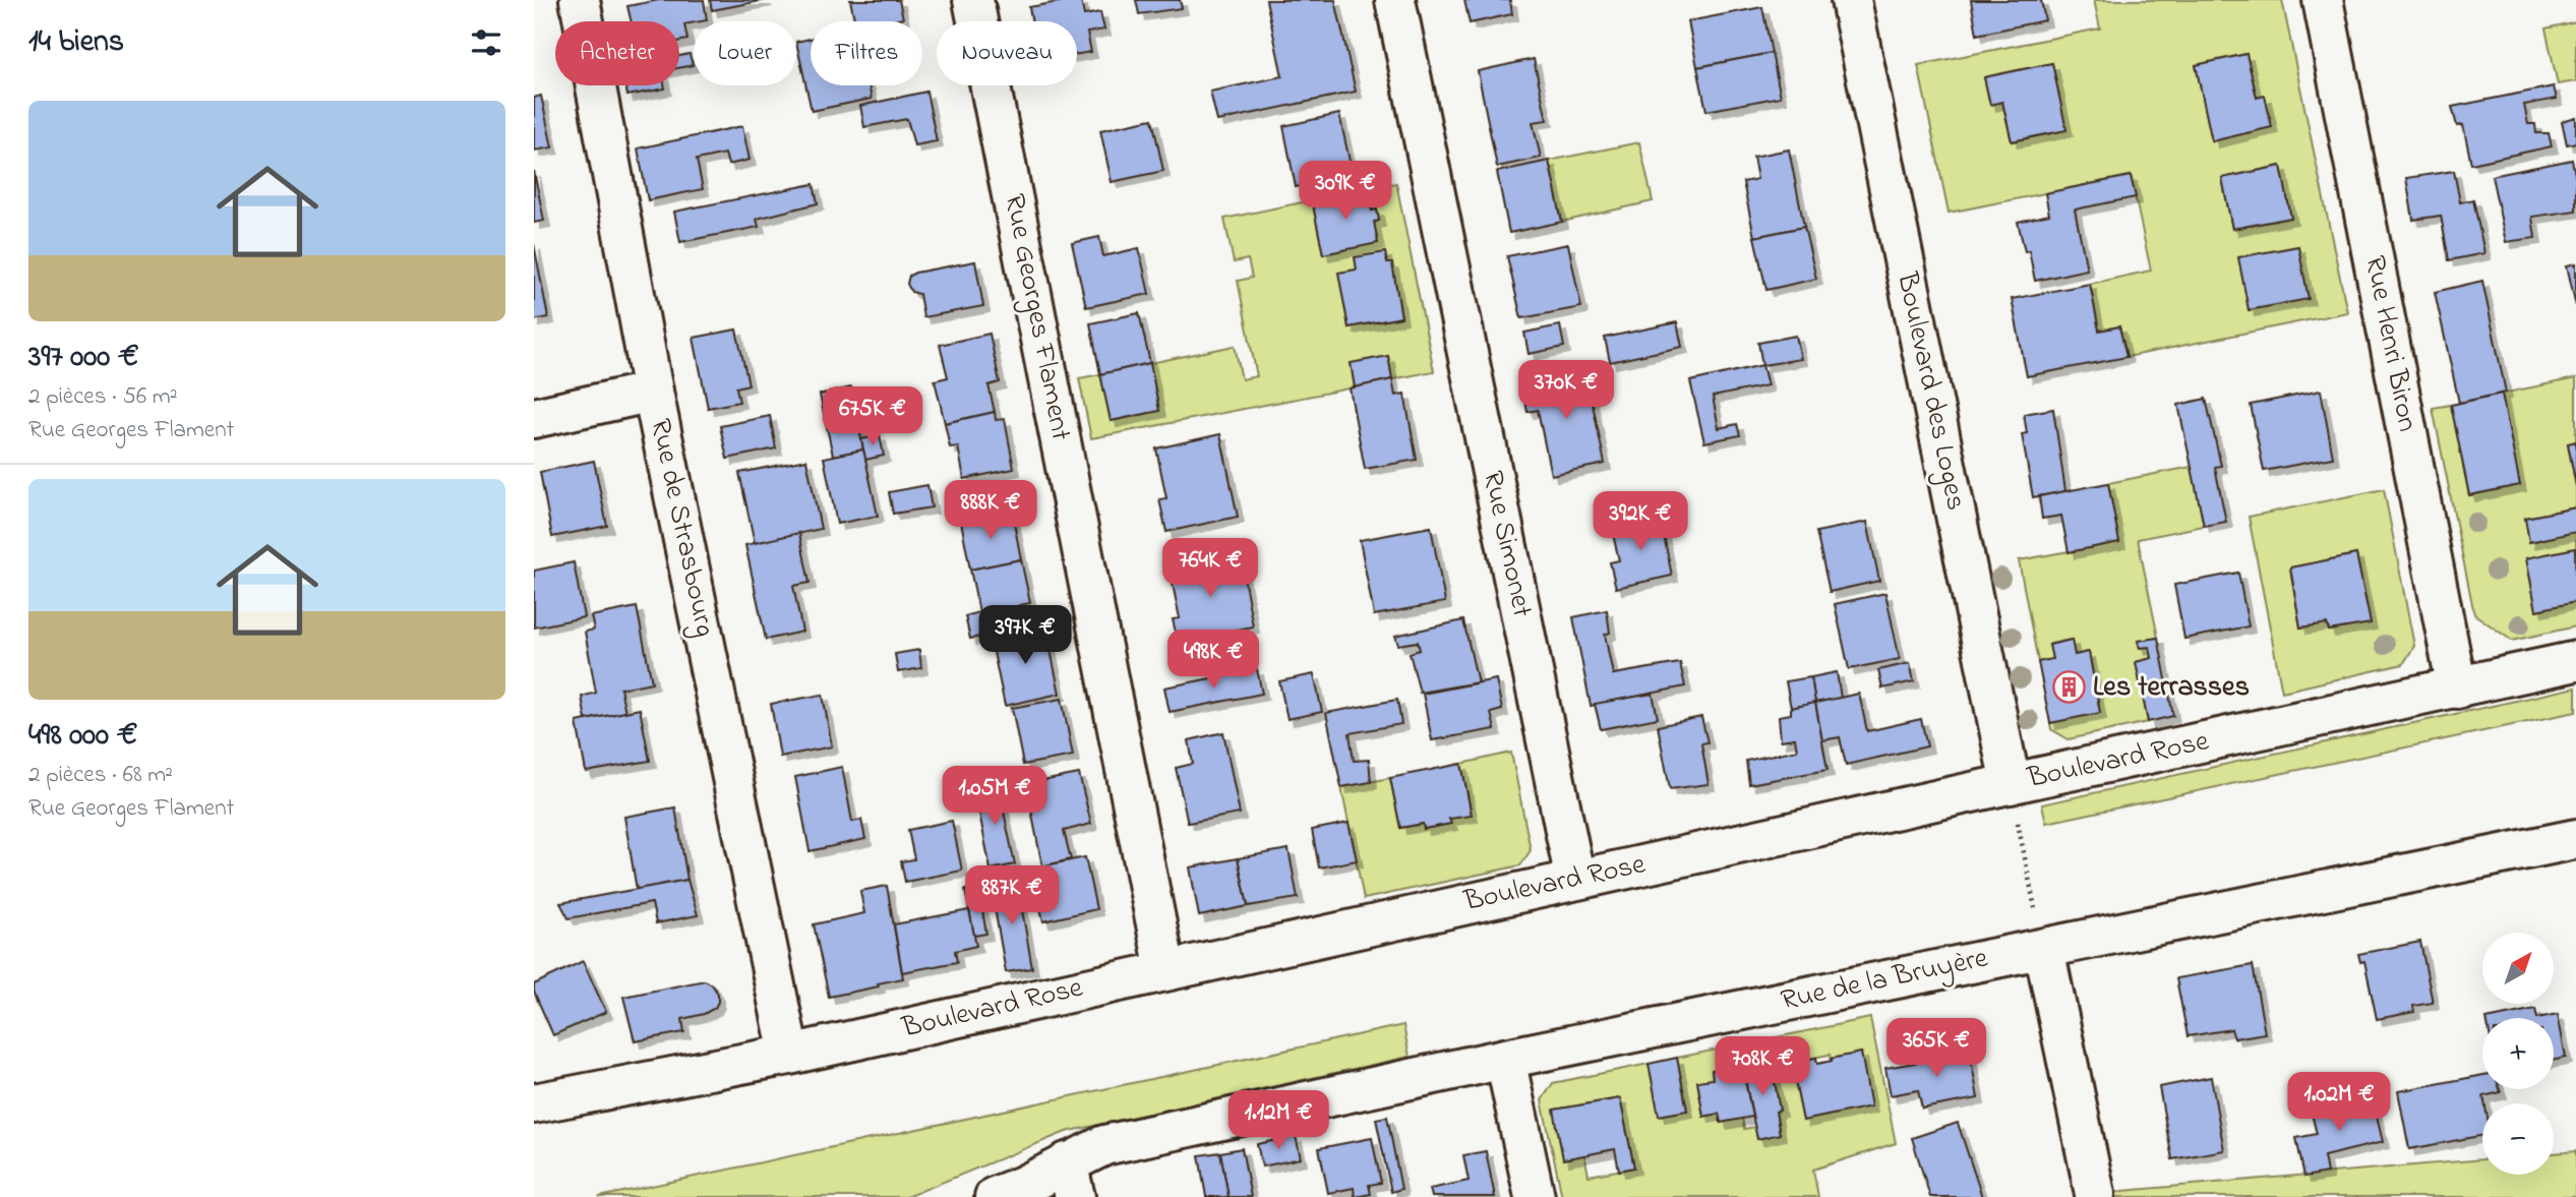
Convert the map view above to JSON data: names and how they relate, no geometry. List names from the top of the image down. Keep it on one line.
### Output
{"streets":{"street":["Rue Georges Flament","Rue Henri Biron","Boulevard des Loges","Rue de Strasbourg","Rue Simonet","Boulevard Rose","Rue de la Bruyère"]},"crossings":[["Rue Georges Flament","Boulevard Rose"],["Rue Henri Biron","Boulevard Rose"],["Boulevard des Loges","Boulevard Rose"],["Rue de Strasbourg","Boulevard Rose"],["Rue Simonet","Boulevard Rose"]],"places":{"building":["Les terrasses"]},"north":"top right","page":{"heading":"14 biens","chip":["Acheter","Louer","Filtres","Nouveau"],"list":[{"name":"397 000 €","note":"2 pièces · 56 m² · Rue Georges Flament"},{"name":"498 000 €","note":"2 pièces · 68 m² · Rue Georges Flament"}],"price":["309K €","370K €","675K €","888K €","392K €","764K €","397K €","498K €","1.05M €","887K €","365K €","708K €","1.02M €","1.12M €"],"map_buttons":["+","−"]}}
